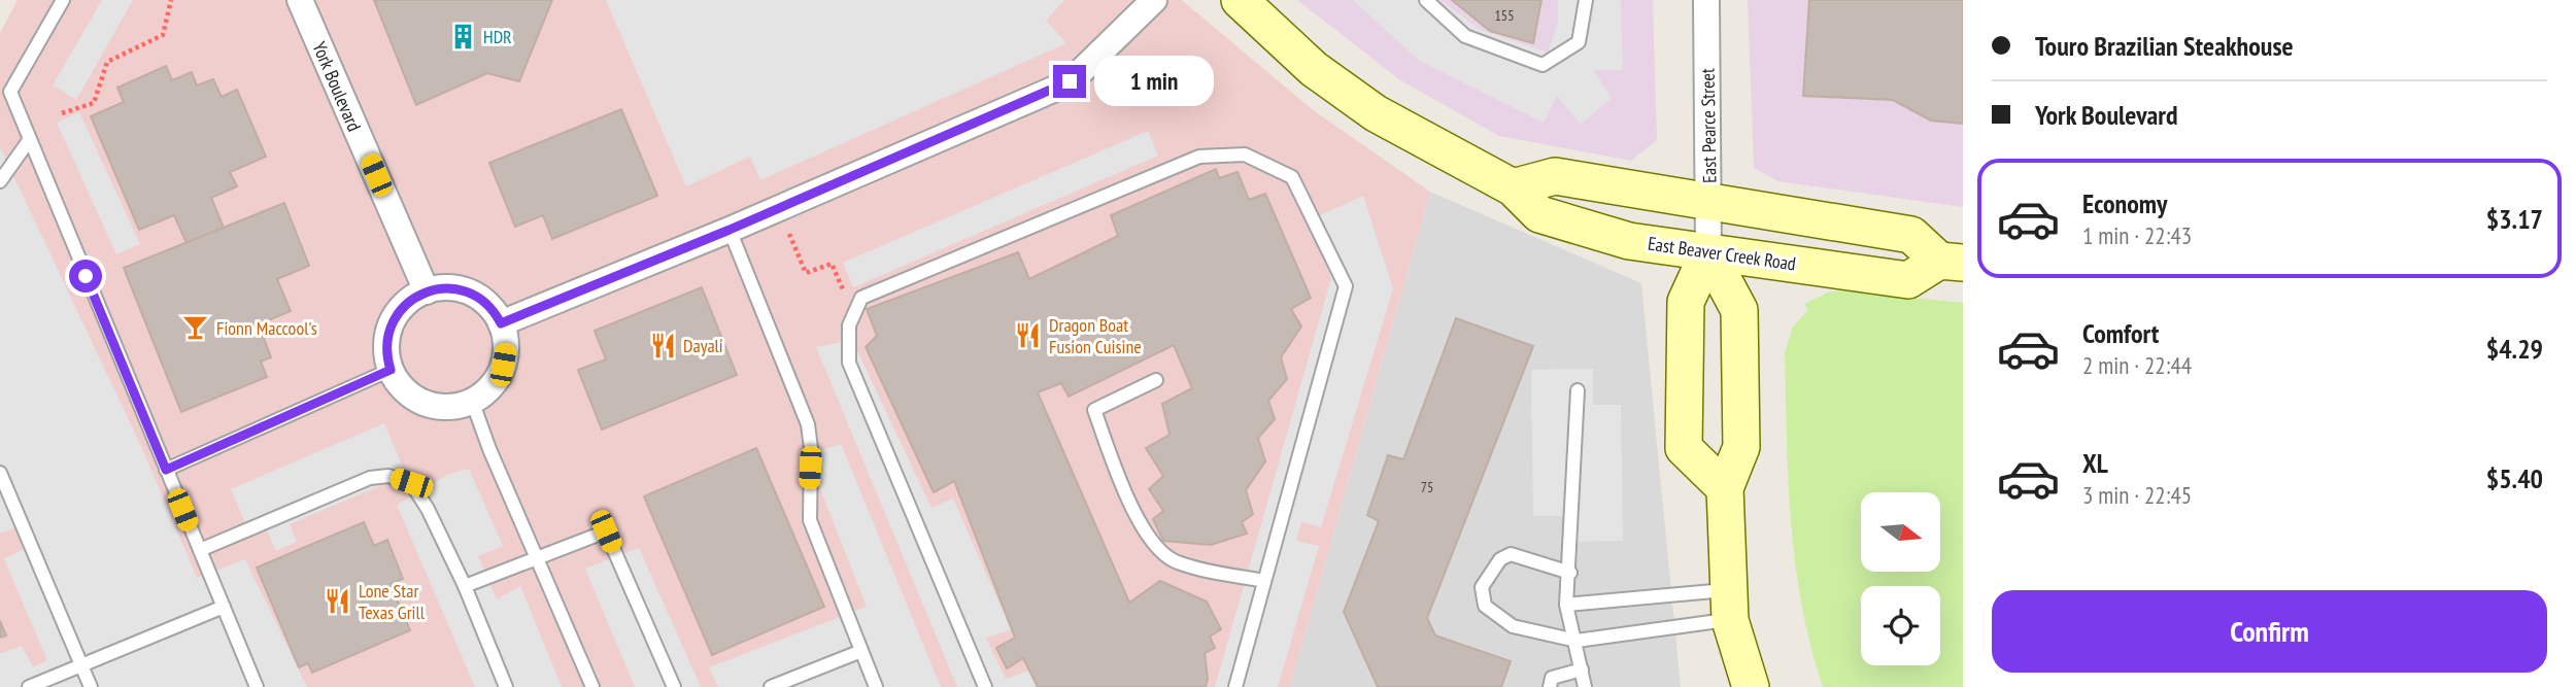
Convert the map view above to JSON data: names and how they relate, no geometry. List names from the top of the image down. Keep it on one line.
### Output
{"streets":{"street":["York Boulevard","East Pearce Street","East Beaver Creek Road"]},"crossings":[["East Pearce Street","East Beaver Creek Road"]],"places":{"building":["HDR"],"bar":["Fionn Maccool's"],"restaurant":["Dragon Boat Fusion Cuisine","Dayali","Lone Star Texas Grill"]},"house_numbers":["155","75"],"north":"right","page":{"banner":["Touro Brazilian Steakhouse","York Boulevard"],"bubble":"1 min","list":[{"name":"Economy","note":"1 min · 22:43","value":"$3.17"},{"name":"Comfort","note":"2 min · 22:44","value":"$4.29"},{"name":"XL","note":"3 min · 22:45","value":"$5.40"}],"buttons":"Confirm"}}
